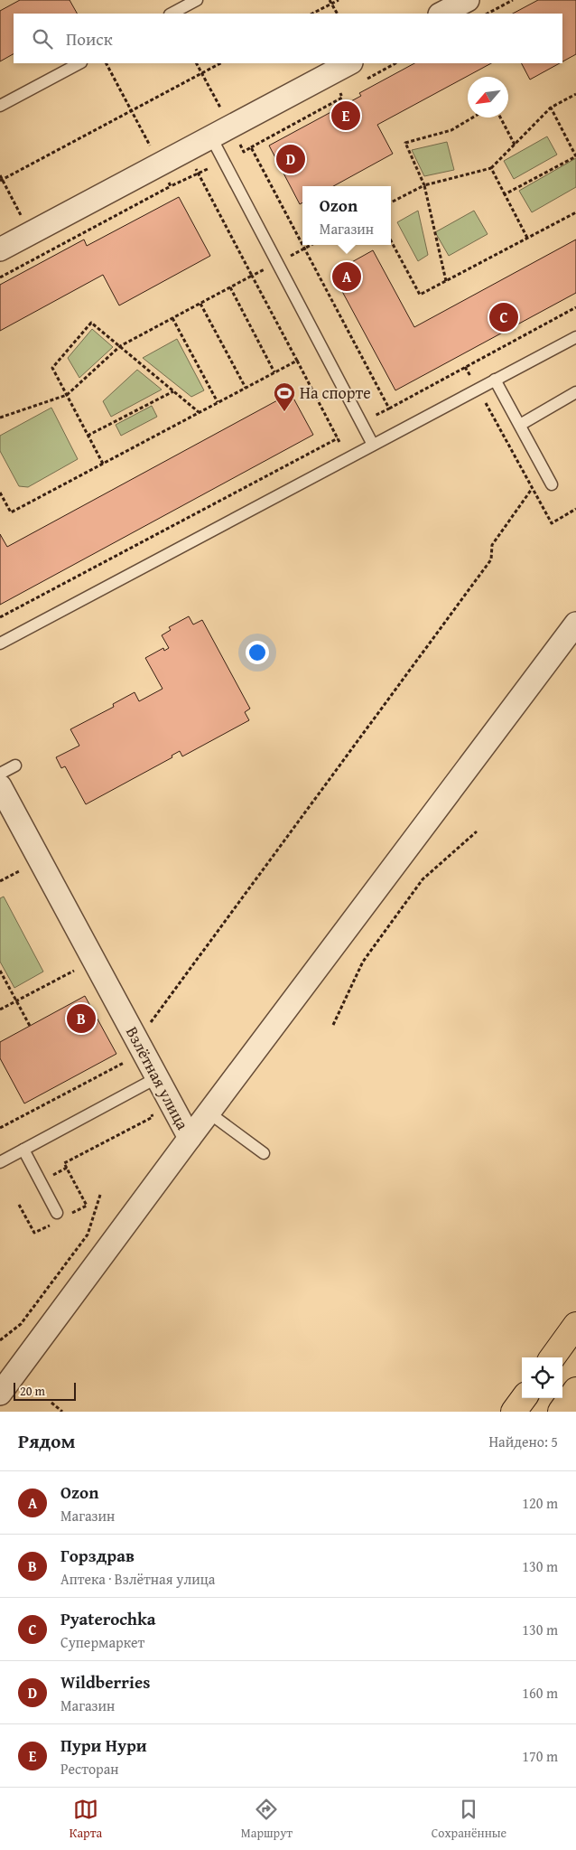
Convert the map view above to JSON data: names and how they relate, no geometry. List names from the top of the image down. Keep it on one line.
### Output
{"streets":{"street":["Взлётная улица"]},"places":{"sports":["На спорте"]},"scale_bar":"20 m","north":"bottom left","page":{"search":"Поиск","pins":["E","D","A","C","B"],"popup":["Ozon","Магазин"],"scale":"20 m","heading":["Рядом","Найдено: 5"],"list":[{"mark":"A","name":"Ozon","note":"Магазин","value":"120 m"},{"mark":"B","name":"Горздрав","note":"Аптека · Взлётная улица","value":"130 m"},{"mark":"C","name":"Pyaterochka","note":"Супермаркет","value":"130 m"},{"mark":"D","name":"Wildberries","note":"Магазин","value":"160 m"},{"mark":"E","name":"Пури Нури","note":"Ресторан","value":"170 m"}],"nav":["Карта","Маршрут","Сохранённые"]}}
